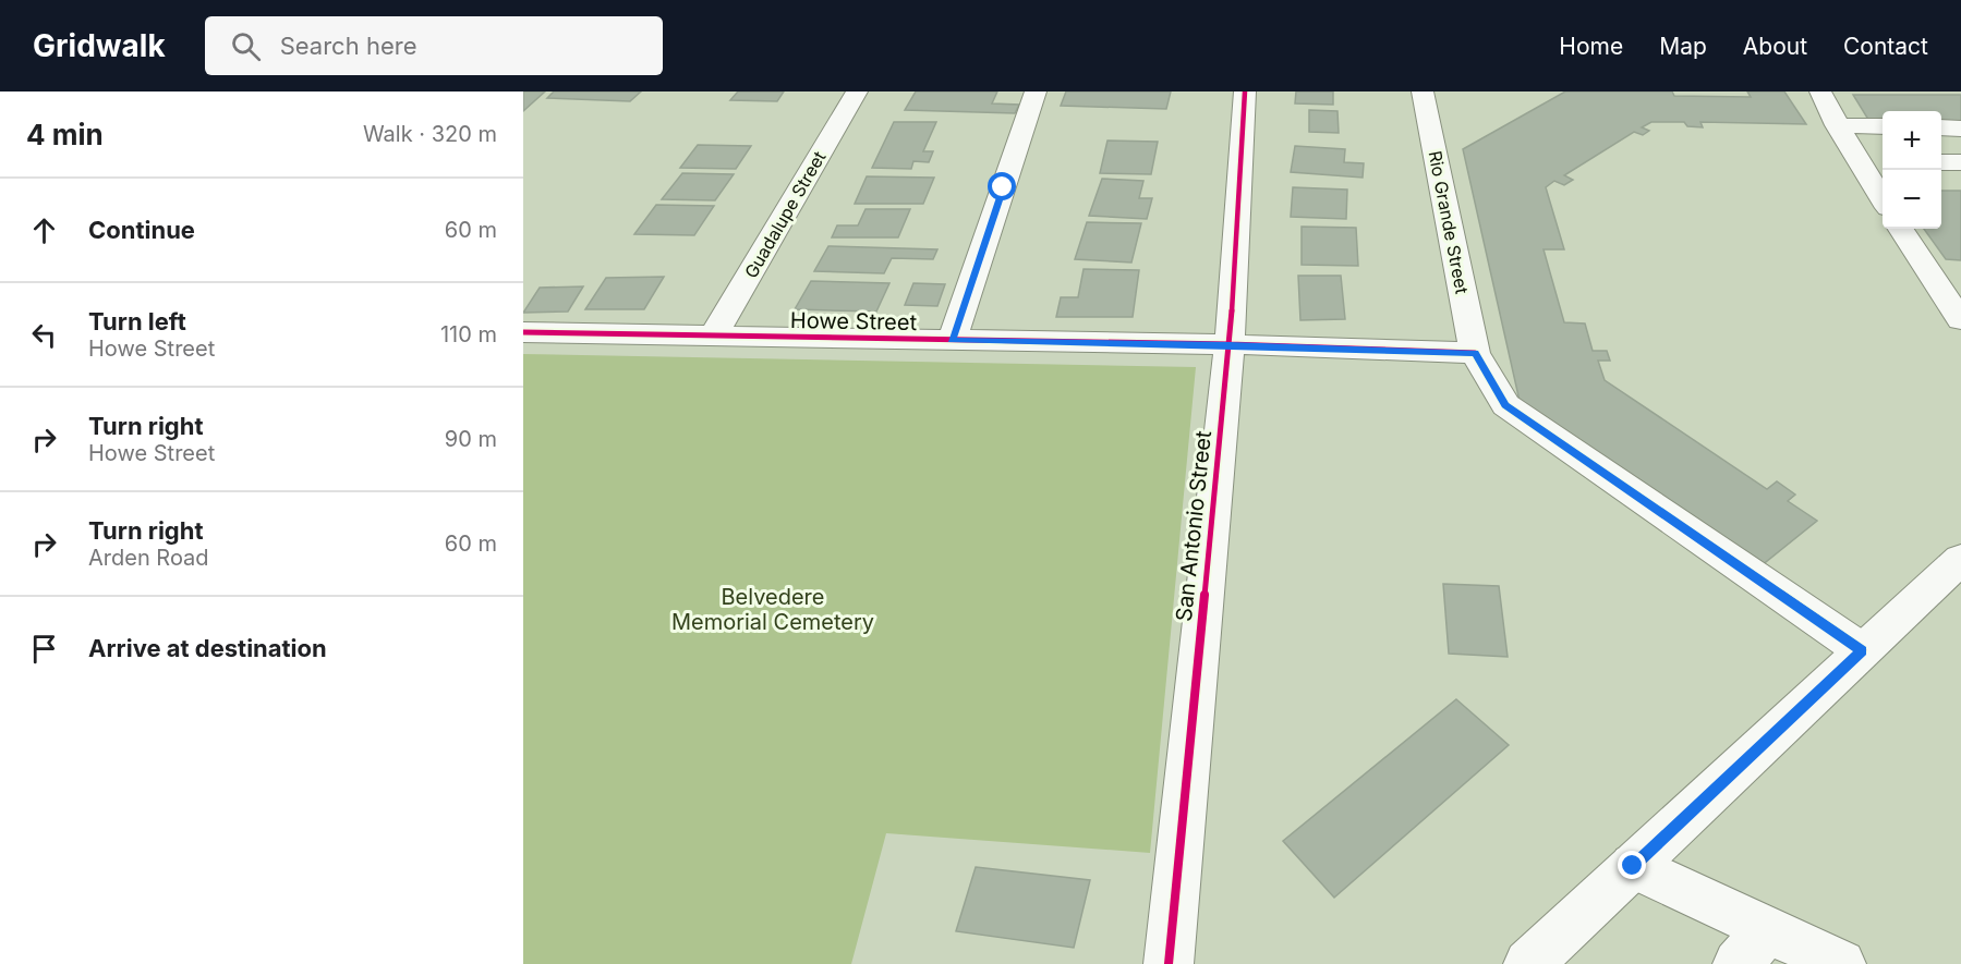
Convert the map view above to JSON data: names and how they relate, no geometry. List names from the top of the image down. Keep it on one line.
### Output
{"streets":{"street":["Guadalupe Street","Rio Grande Street","Howe Street","San Antonio Street"]},"crossings":[["Guadalupe Street","Howe Street"],["Rio Grande Street","Howe Street"],["Howe Street","San Antonio Street"]],"parks":["Belvedere Memorial Cemetery"],"page":{"header":"Gridwalk","search":"Search here","nav":["Home","Map","About","Contact"],"heading":["4 min","Walk · 320 m"],"map_buttons":["+","−"],"list":[["Continue","60 m"],["Turn left","Howe Street","110 m"],["Turn right","Howe Street","90 m"],["Turn right","Arden Road","60 m"],"Arrive at destination"]}}
